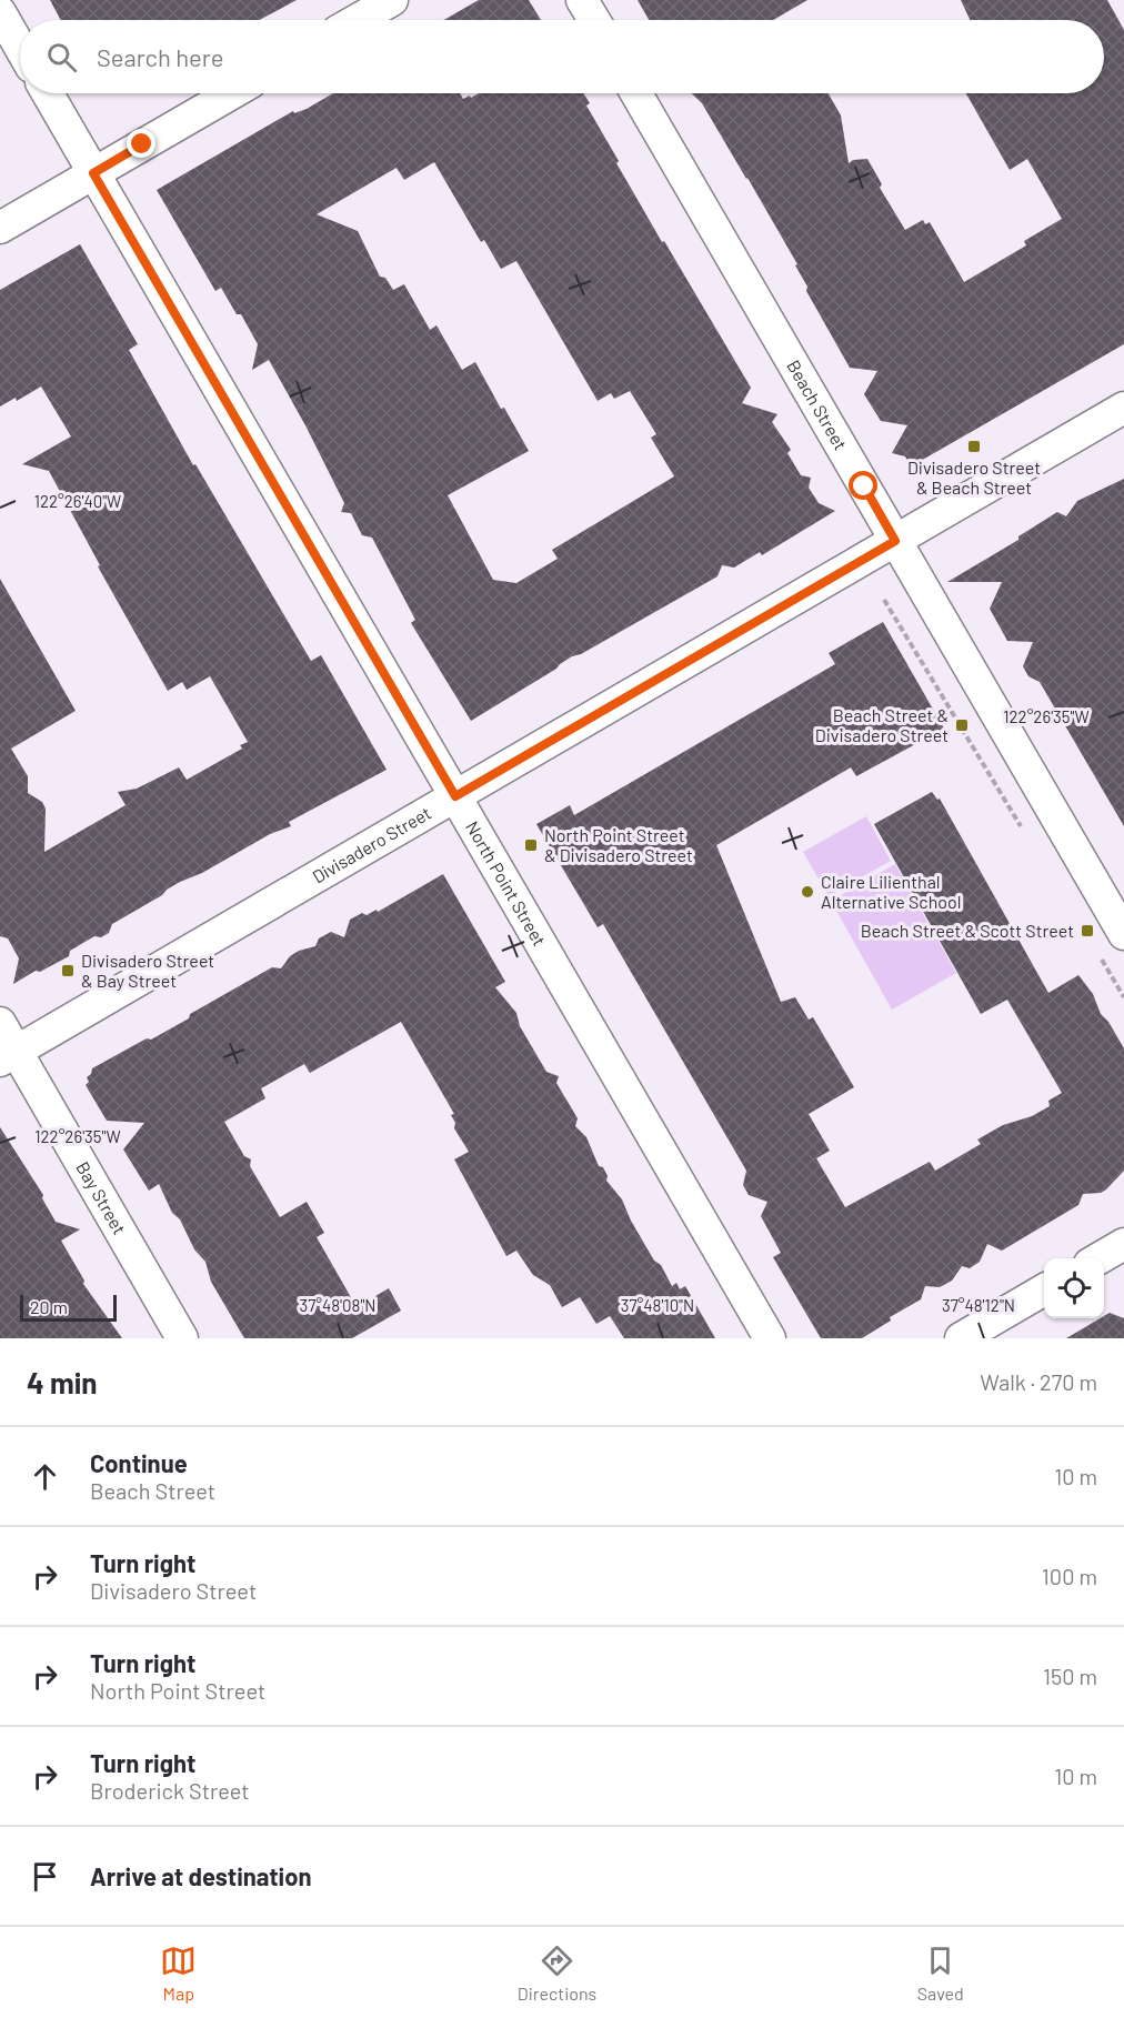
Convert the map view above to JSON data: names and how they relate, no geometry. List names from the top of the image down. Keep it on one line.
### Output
{"streets":{"street":["Beach Street","Divisadero Street","North Point Street","Bay Street"]},"crossings":[["Beach Street","Divisadero Street"],["Divisadero Street","North Point Street"],["Divisadero Street","Bay Street"]],"places":{"transit":["Divisadero Street & Beach Street","Beach Street & Divisadero Street","North Point Street & Divisadero Street","Beach Street & Scott Street","Divisadero Street & Bay Street"],"other":["Claire Lilienthal Alternative School"]},"scale_bar":"20 m","page":{"search":"Search here","scale":"20 m","heading":["4 min","Walk · 270 m"],"list":[["Continue","Beach Street","10 m"],["Turn right","Divisadero Street","100 m"],["Turn right","North Point Street","150 m"],["Turn right","Broderick Street","10 m"],"Arrive at destination"],"nav":["Map","Directions","Saved"]},"coordinates":["122°26'40\"W","122°26'35\"W","37°48'08\"N","37°48'10\"N","37°48'12\"N"]}
